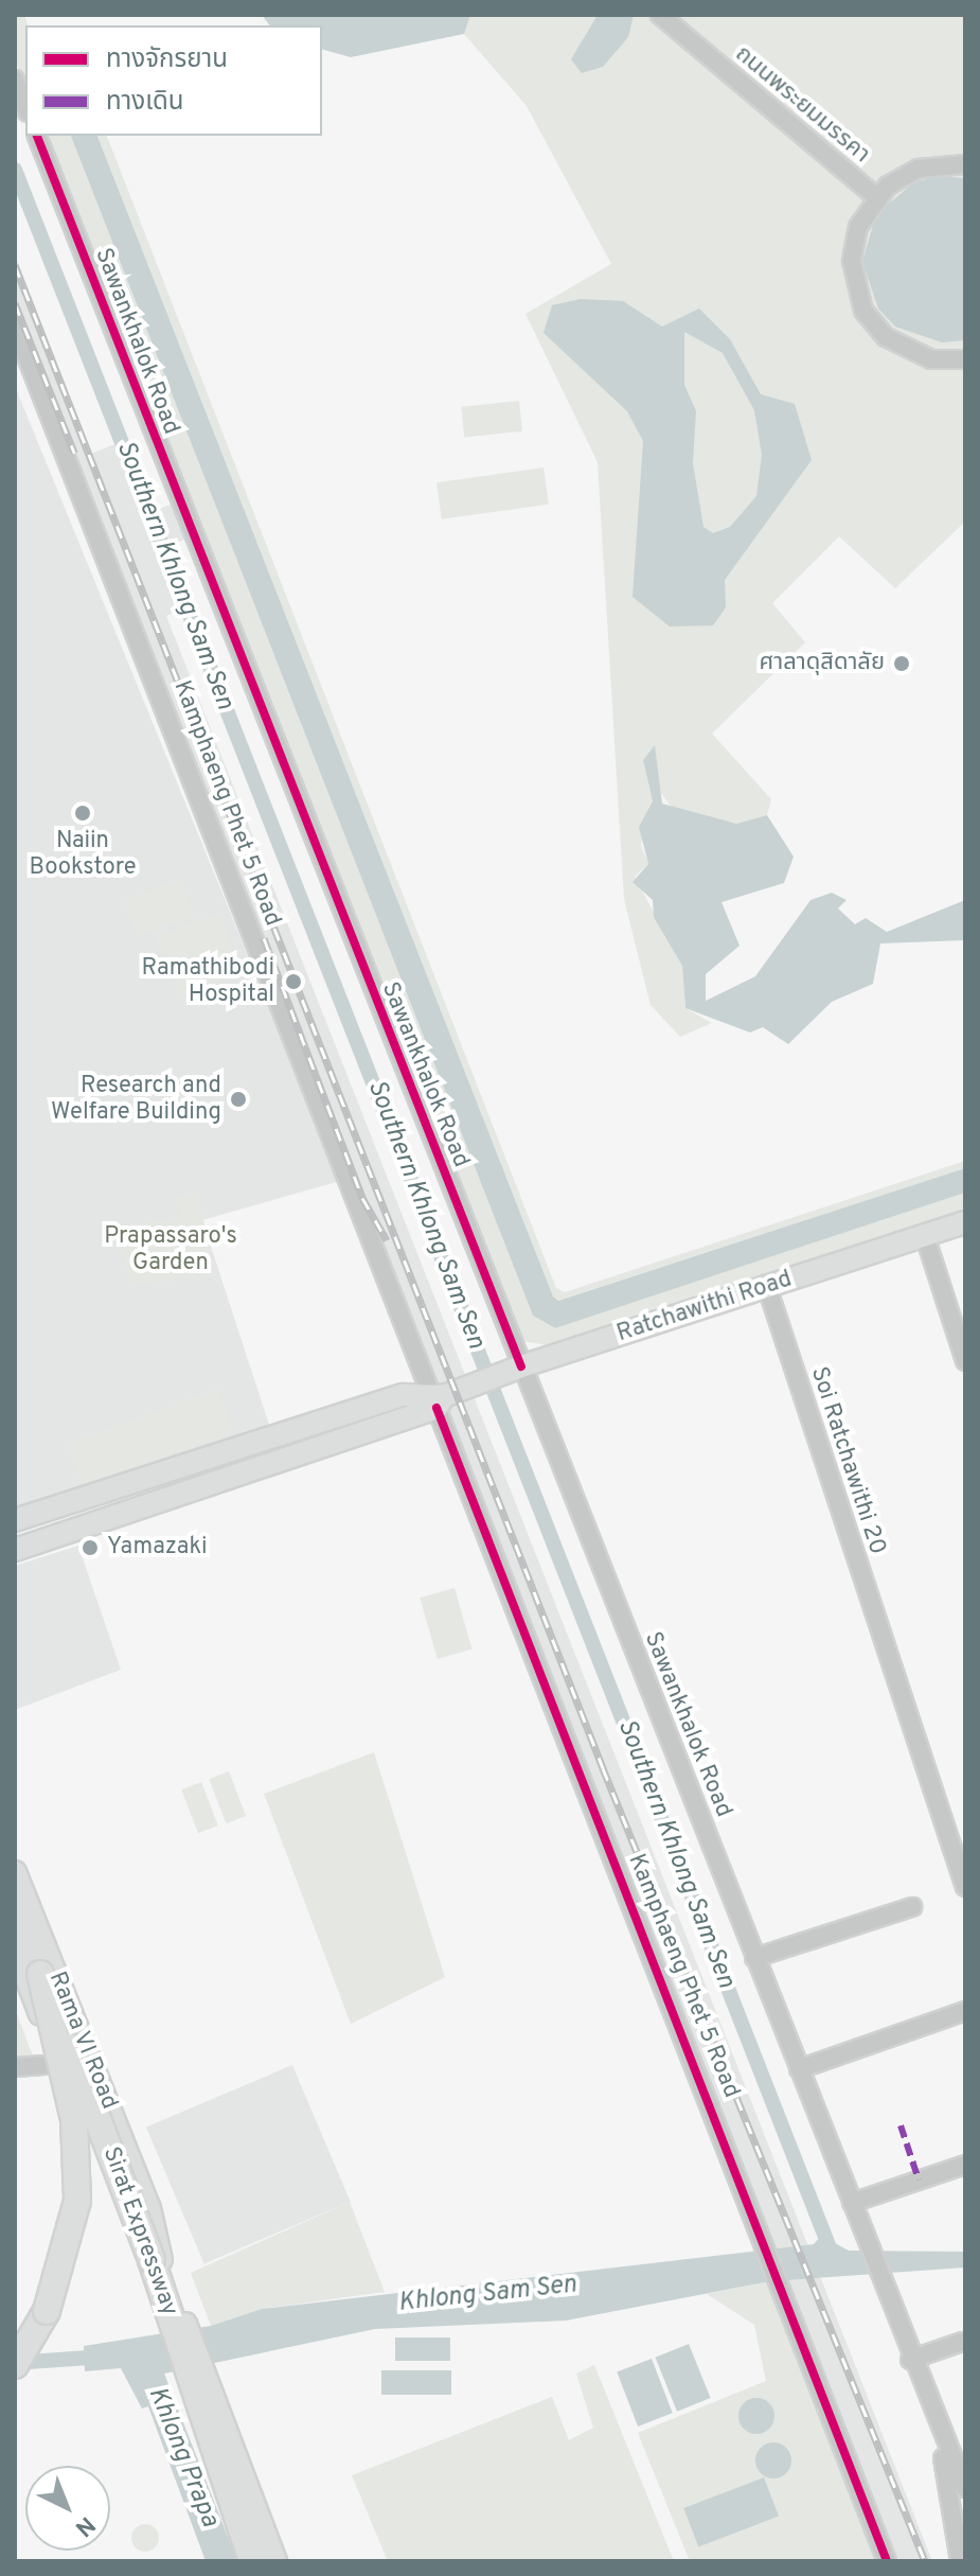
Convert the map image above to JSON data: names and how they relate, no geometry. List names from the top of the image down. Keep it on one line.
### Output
{"streets":{"highway":["Sirat Expressway"],"main road":["Ratchawithi Road","Rama VI Road"],"street":["ถนนพระยมมรรคา","Sawankhalok Road","Kamphaeng Phet 5 Road","Soi Ratchawithi 20"]},"crossings":[["Sawankhalok Road","Ratchawithi Road"],["Kamphaeng Phet 5 Road","Ratchawithi Road"],["Ratchawithi Road","Soi Ratchawithi 20"]],"water":["Southern Khlong Sam Sen","Khlong Sam Sen","Khlong Prapa"],"parks":["Prapassaro's Garden"],"places":["ศาลาดุสิดาลัย","Naiin Bookstore","Ramathibodi Hospital","Research and Welfare Building","Yamazaki"],"legend":["ทางจักรยาน","ทางเดิน"],"north":"bottom right"}
